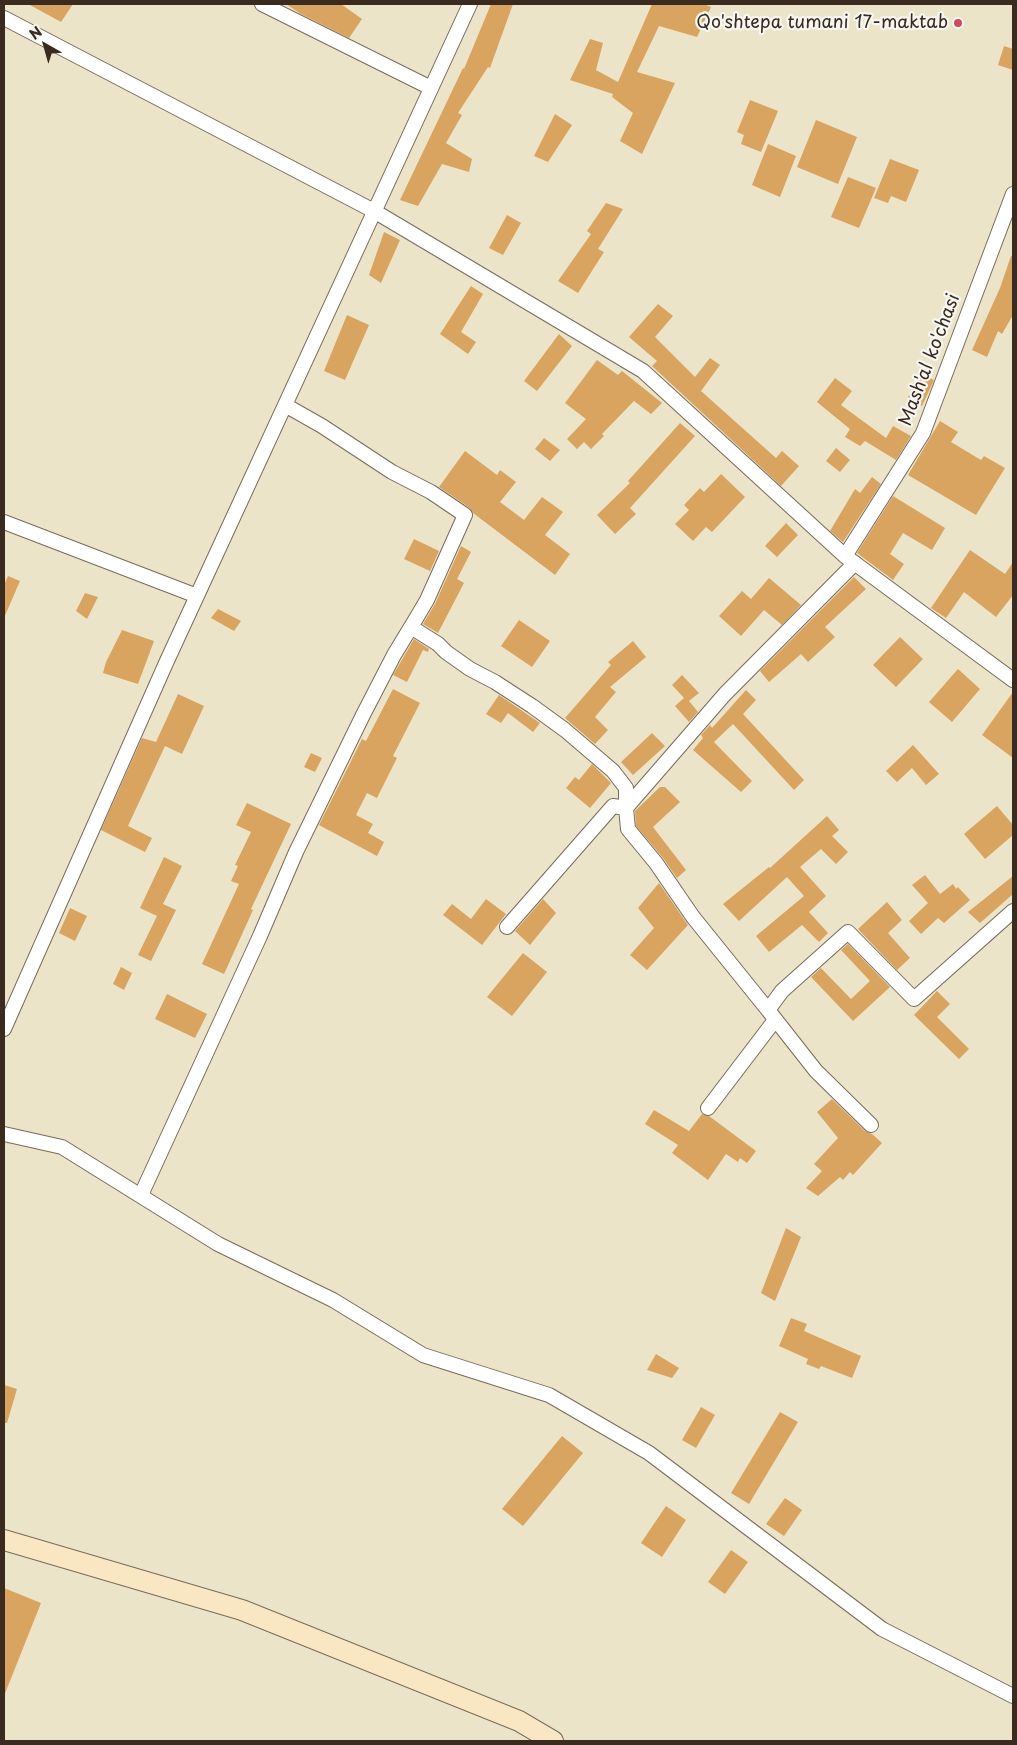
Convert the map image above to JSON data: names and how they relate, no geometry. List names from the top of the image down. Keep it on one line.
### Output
{"streets":{"street":["Mash'al ko'chasi"]},"places":["Qo'shtepa tumani 17-maktab"],"north":"top left"}
